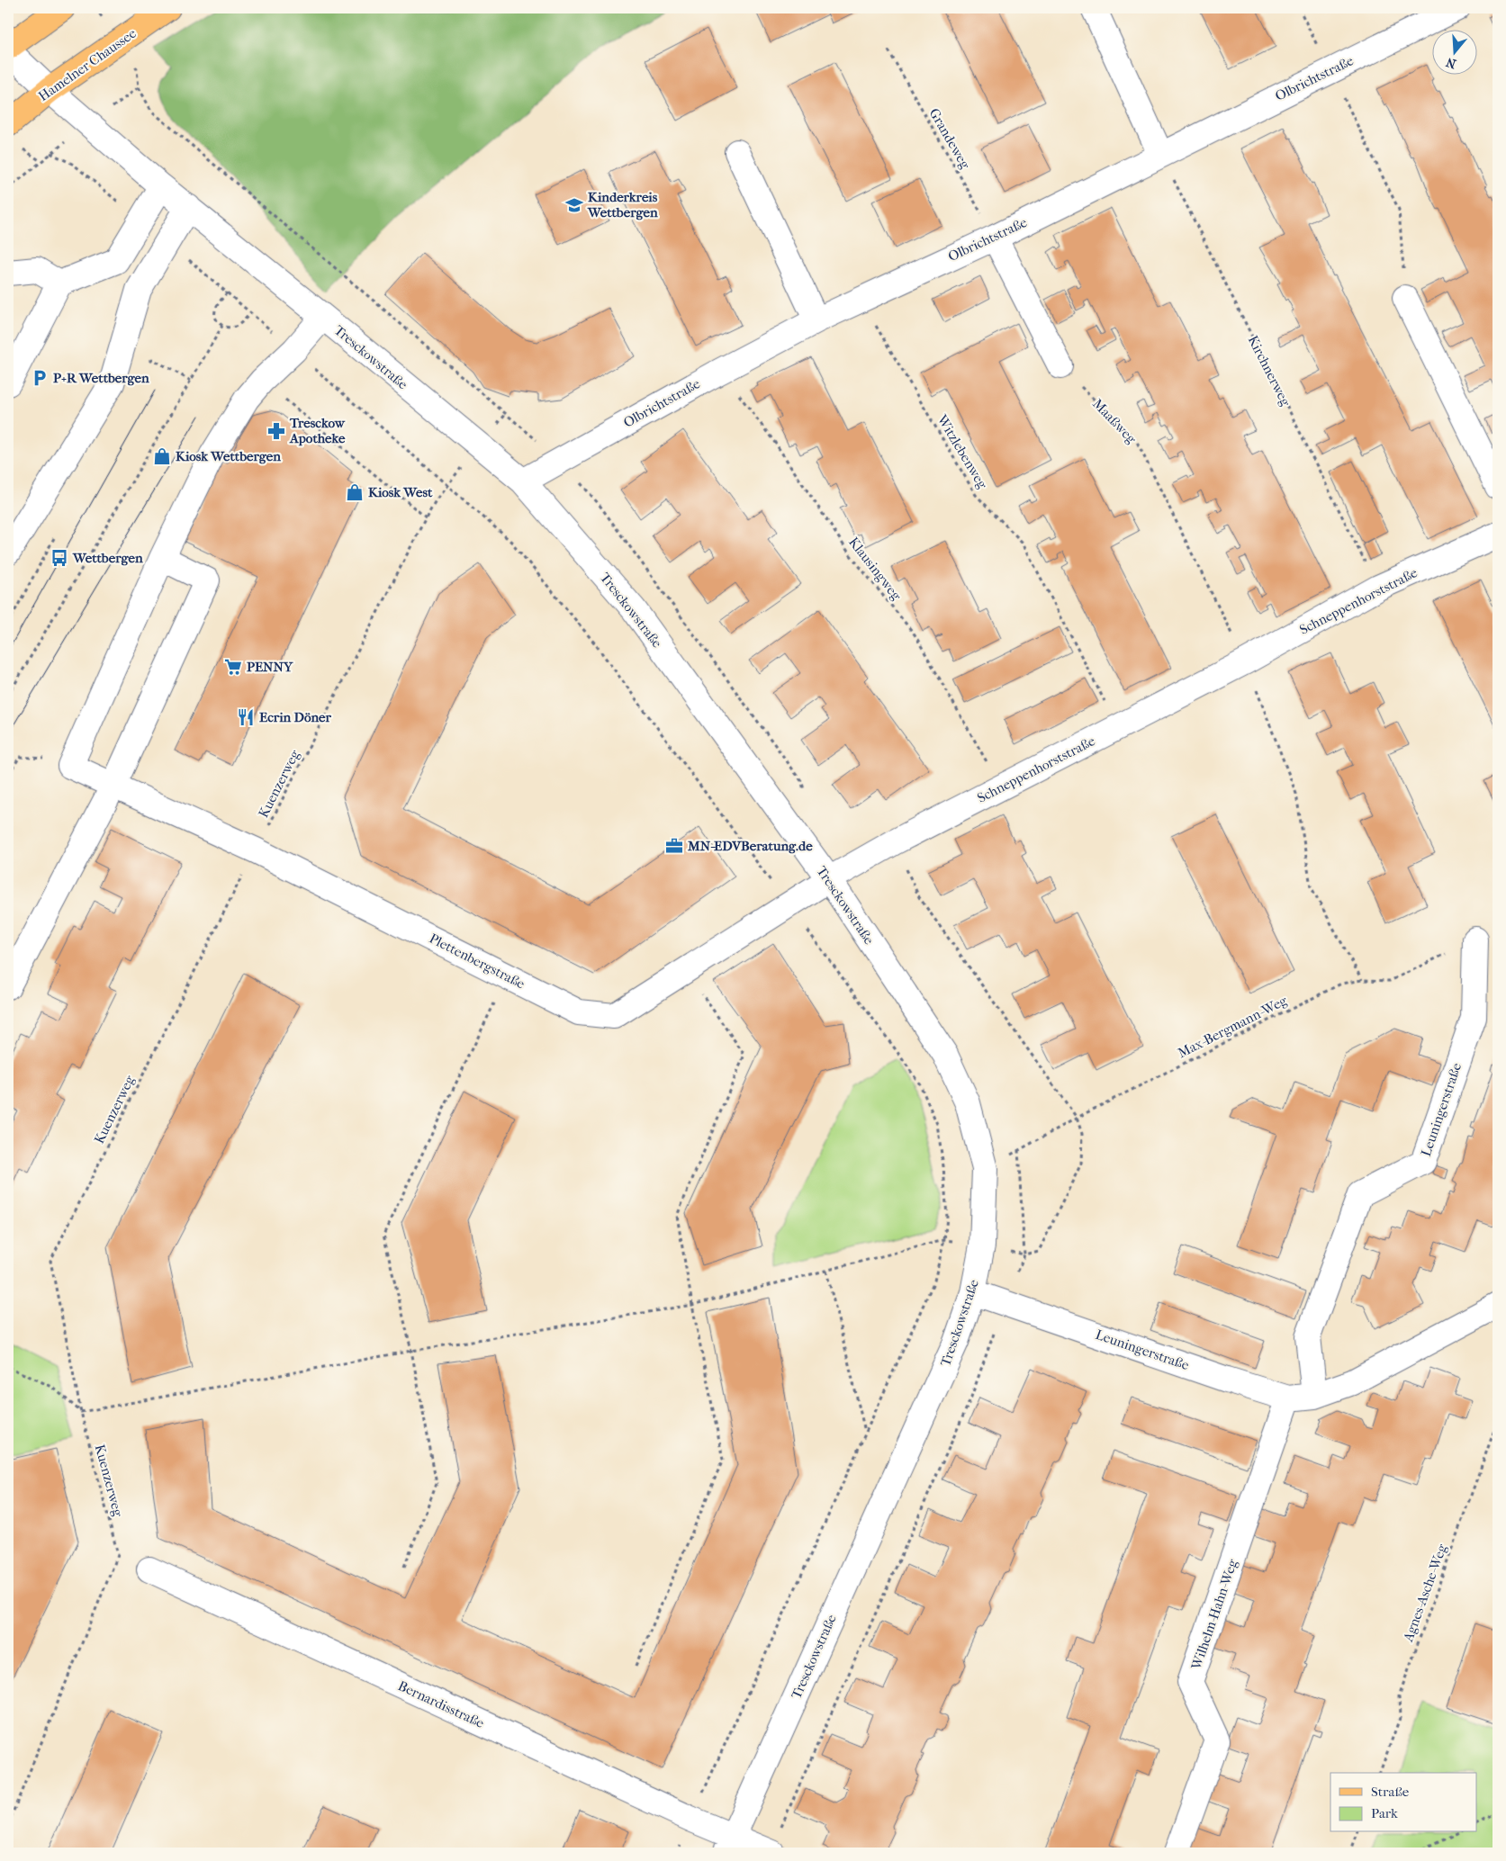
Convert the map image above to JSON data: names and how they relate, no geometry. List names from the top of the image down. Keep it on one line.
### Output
{"streets":{"main road":["Hamelner Chaussee"],"street":["Olbrichtstraße","Tresckowstraße","Schneppenhorststraße","Plettenbergstraße","Leuningerstraße","Wilhelm-Hahn-Weg","Bernardisstraße"],"path":["Grandeweg","Kirchnerweg","Maaßweg","Witzlebenweg","Klausingweg","Kuenzerweg","Max-Bergmann-Weg","Agnes-Asche-Weg"]},"crossings":[["Hamelner Chaussee","Tresckowstraße"],["Olbrichtstraße","Grandeweg"],["Olbrichtstraße","Tresckowstraße"],["Olbrichtstraße","Kirchnerweg"],["Olbrichtstraße","Witzlebenweg"],["Olbrichtstraße","Klausingweg"],["Tresckowstraße","Schneppenhorststraße"],["Tresckowstraße","Kuenzerweg"],["Tresckowstraße","Plettenbergstraße"],["Tresckowstraße","Max-Bergmann-Weg"],["Tresckowstraße","Leuningerstraße"],["Tresckowstraße","Bernardisstraße"],["Kirchnerweg","Schneppenhorststraße"],["Maaßweg","Schneppenhorststraße"],["Witzlebenweg","Schneppenhorststraße"],["Klausingweg","Schneppenhorststraße"],["Schneppenhorststraße","Plettenbergstraße"],["Kuenzerweg","Plettenbergstraße"],["Max-Bergmann-Weg","Leuningerstraße"],["Leuningerstraße","Wilhelm-Hahn-Weg"]],"places":{"school or university":["Kinderkreis Wettbergen"],"parking":["P+R Wettbergen"],"pharmacy":["Tresckow Apotheke"],"shop":["Kiosk Wettbergen","Kiosk West"],"bus stop":["Wettbergen"],"supermarket":["PENNY"],"restaurant":["Ecrin Döner"],"office":["MN-EDVBeratung.de"]},"legend":["Straße","Park"],"north":"bottom"}
